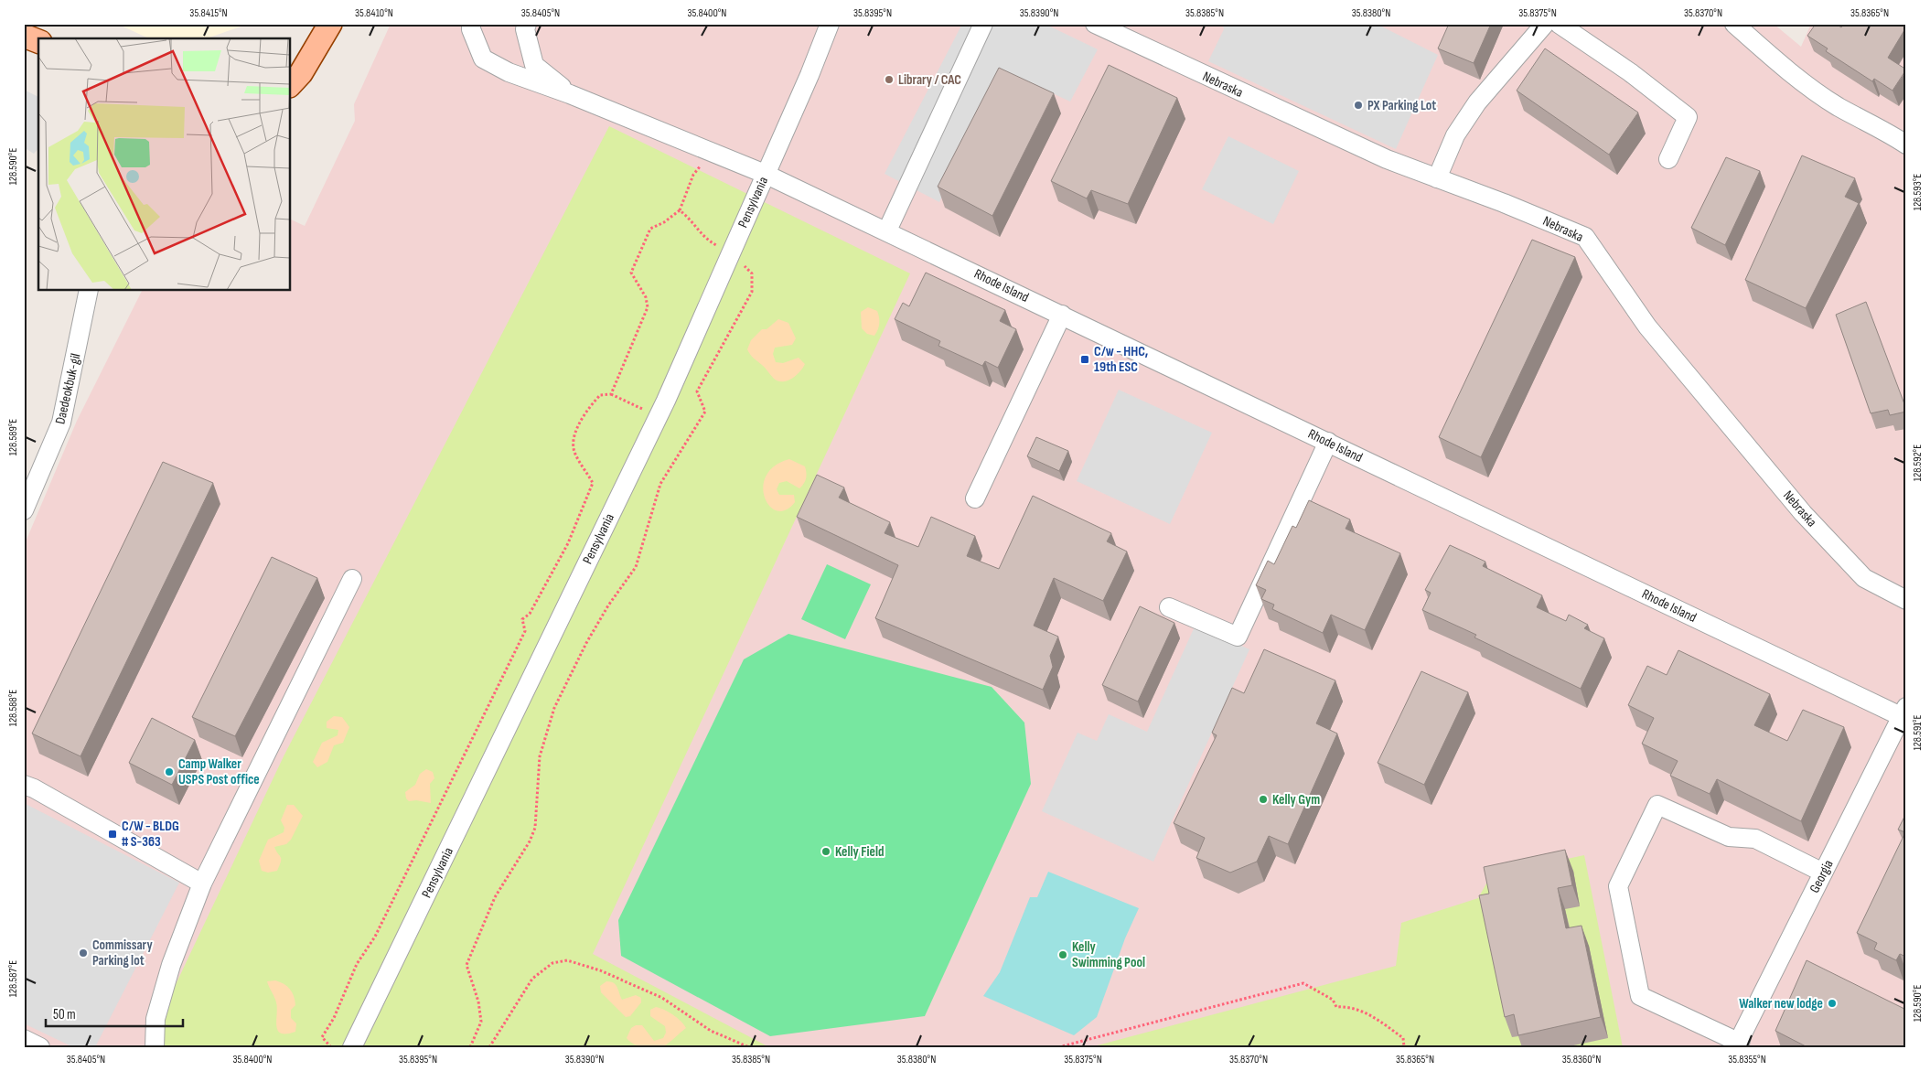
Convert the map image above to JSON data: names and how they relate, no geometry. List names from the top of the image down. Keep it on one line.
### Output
{"streets":{"street":["Nebraska","Pensylvania","Rhode Island","Daedeokbuk-gil","Georgia"]},"crossings":[["Pensylvania","Rhode Island"],["Rhode Island","Georgia"]],"places":{"other":["Library / CAC","PX Parking Lot","Camp Walker USPS Post office","Kelly Gym","Kelly Field","Commissary Parking lot","Kelly Swimming Pool","Walker new lodge"],"transit":["C/w - HHC, 19th ESC","C/W - BLDG # S-363"]},"scale_bar":"50 m","coordinates":["35.8415°N","35.8410°N","35.8405°N","35.8400°N","35.8395°N","35.8390°N","35.8385°N","35.8380°N","35.8375°N","35.8370°N","35.8365°N","128.590°E","128.593°E","128.589°E","128.592°E","128.588°E","128.591°E","128.587°E","35.8360°N","35.8355°N"]}
